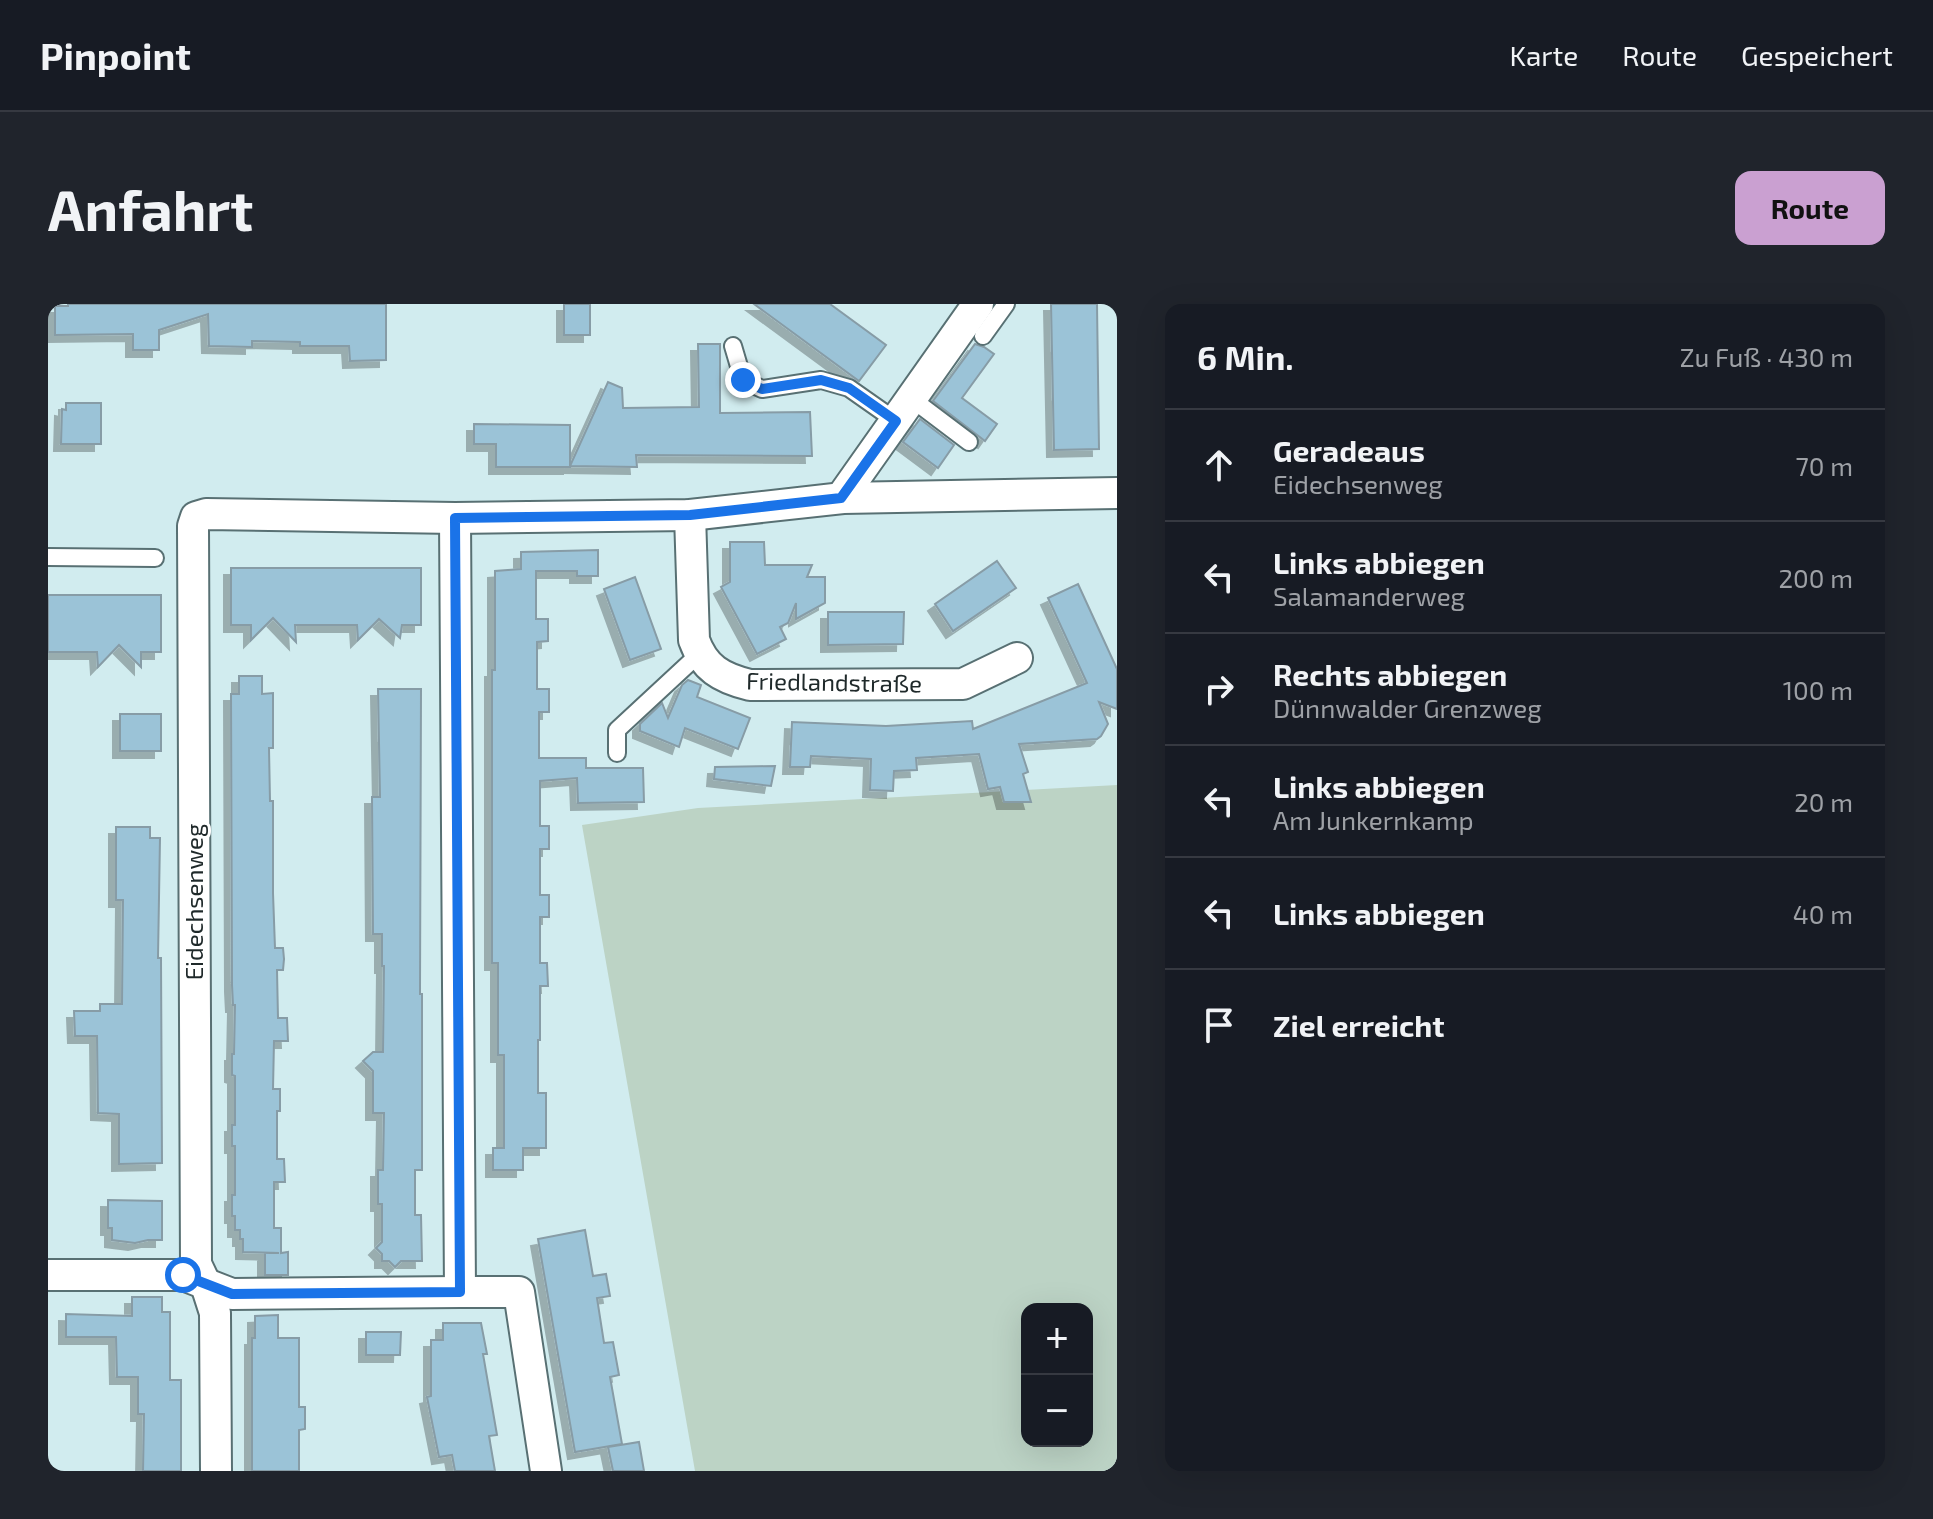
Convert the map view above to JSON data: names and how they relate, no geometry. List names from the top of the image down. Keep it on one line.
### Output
{"streets":{"street":["Friedlandstraße","Eidechsenweg"]},"page":{"header":"Pinpoint","nav":["Karte","Route","Gespeichert"],"buttons":"Route","title":"Anfahrt","heading":["6 Min.","Zu Fuß · 430 m"],"list":[["Geradeaus","Eidechsenweg","70 m"],["Links abbiegen","Salamanderweg","200 m"],["Rechts abbiegen","Dünnwalder Grenzweg","100 m"],["Links abbiegen","Am Junkernkamp","20 m"],["Links abbiegen","40 m"],"Ziel erreicht"],"map_buttons":["+","−"]}}
